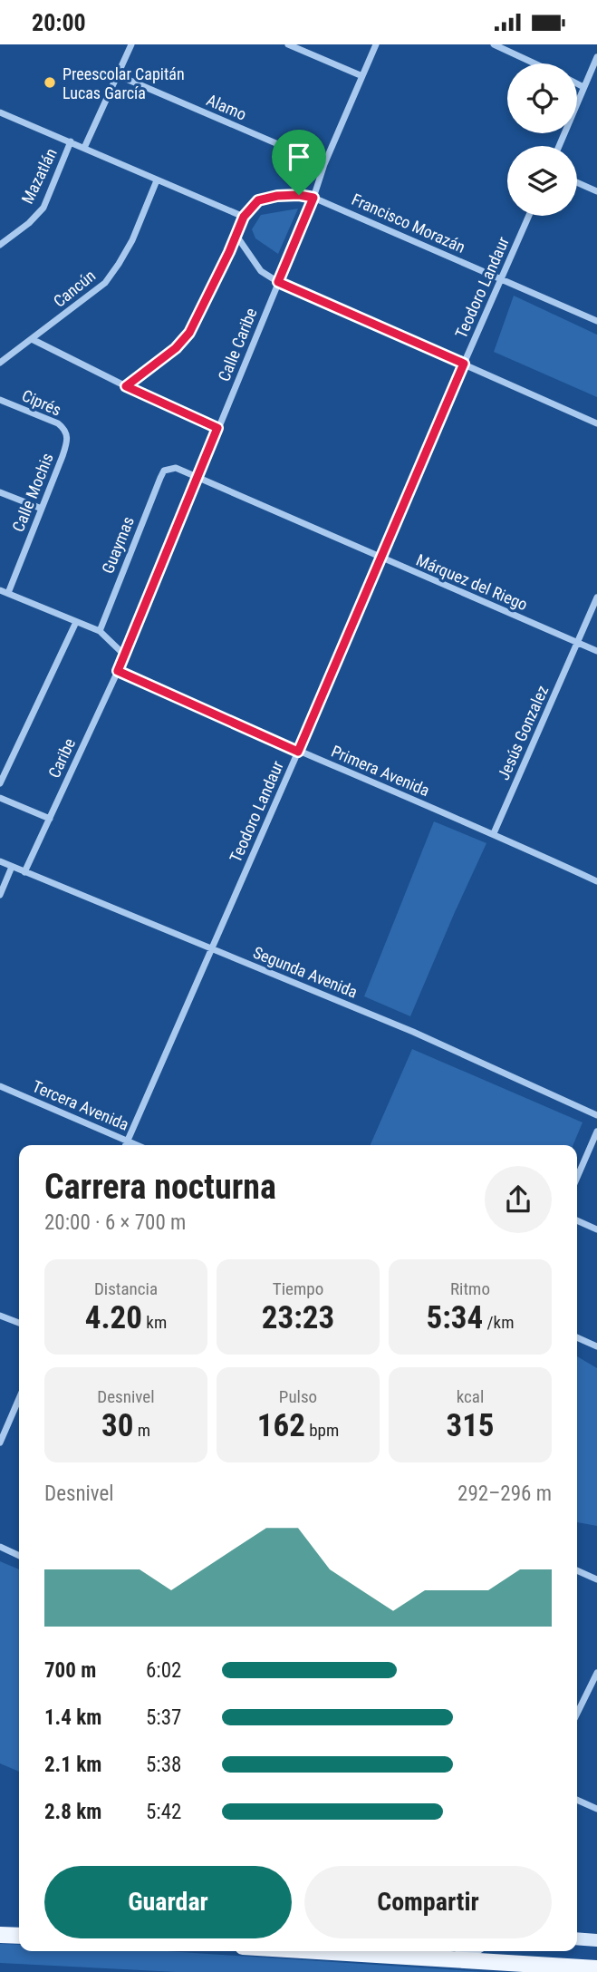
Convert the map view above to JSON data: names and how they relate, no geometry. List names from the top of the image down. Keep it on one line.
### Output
{"streets":{"street":["Alamo","Mazatlán","Francisco Morazán","Teodoro Landaur","Cancún","Calle Caribe","Ciprés","Calle Mochis","Guaymas","Márquez del Riego","Jesús Gonzalez","Caribe","Primera Avenida","Segunda Avenida","Tercera Avenida"]},"crossings":[["Alamo","Calle Caribe"],["Francisco Morazán","Teodoro Landaur"],["Francisco Morazán","Calle Caribe"],["Teodoro Landaur","Márquez del Riego"],["Teodoro Landaur","Primera Avenida"],["Teodoro Landaur","Segunda Avenida"],["Teodoro Landaur","Tercera Avenida"],["Calle Caribe","Márquez del Riego"],["Calle Caribe","Caribe"],["Ciprés","Calle Mochis"],["Guaymas","Márquez del Riego"],["Márquez del Riego","Jesús Gonzalez"],["Jesús Gonzalez","Primera Avenida"],["Caribe","Primera Avenida"],["Caribe","Segunda Avenida"]],"places":["Preescolar Capitán Lucas García"],"page":{"status":"20:00","heading":["Carrera nocturna","20:00 · 6 × 700 m"],"stats":[["Distancia","4.20 km"],["Tiempo","23:23"],["Ritmo","5:34 /km"],["Desnivel","30 m"],["Pulso","162 bpm"],["kcal","315"]],"chart":["Desnivel","292–296 m"],"list":[{"name":"700 m","note":"6:02"},{"name":"1.4 km","note":"5:37"},{"name":"2.1 km","note":"5:38"},{"name":"2.8 km","note":"5:42"}],"buttons":["Guardar","Compartir"]}}
